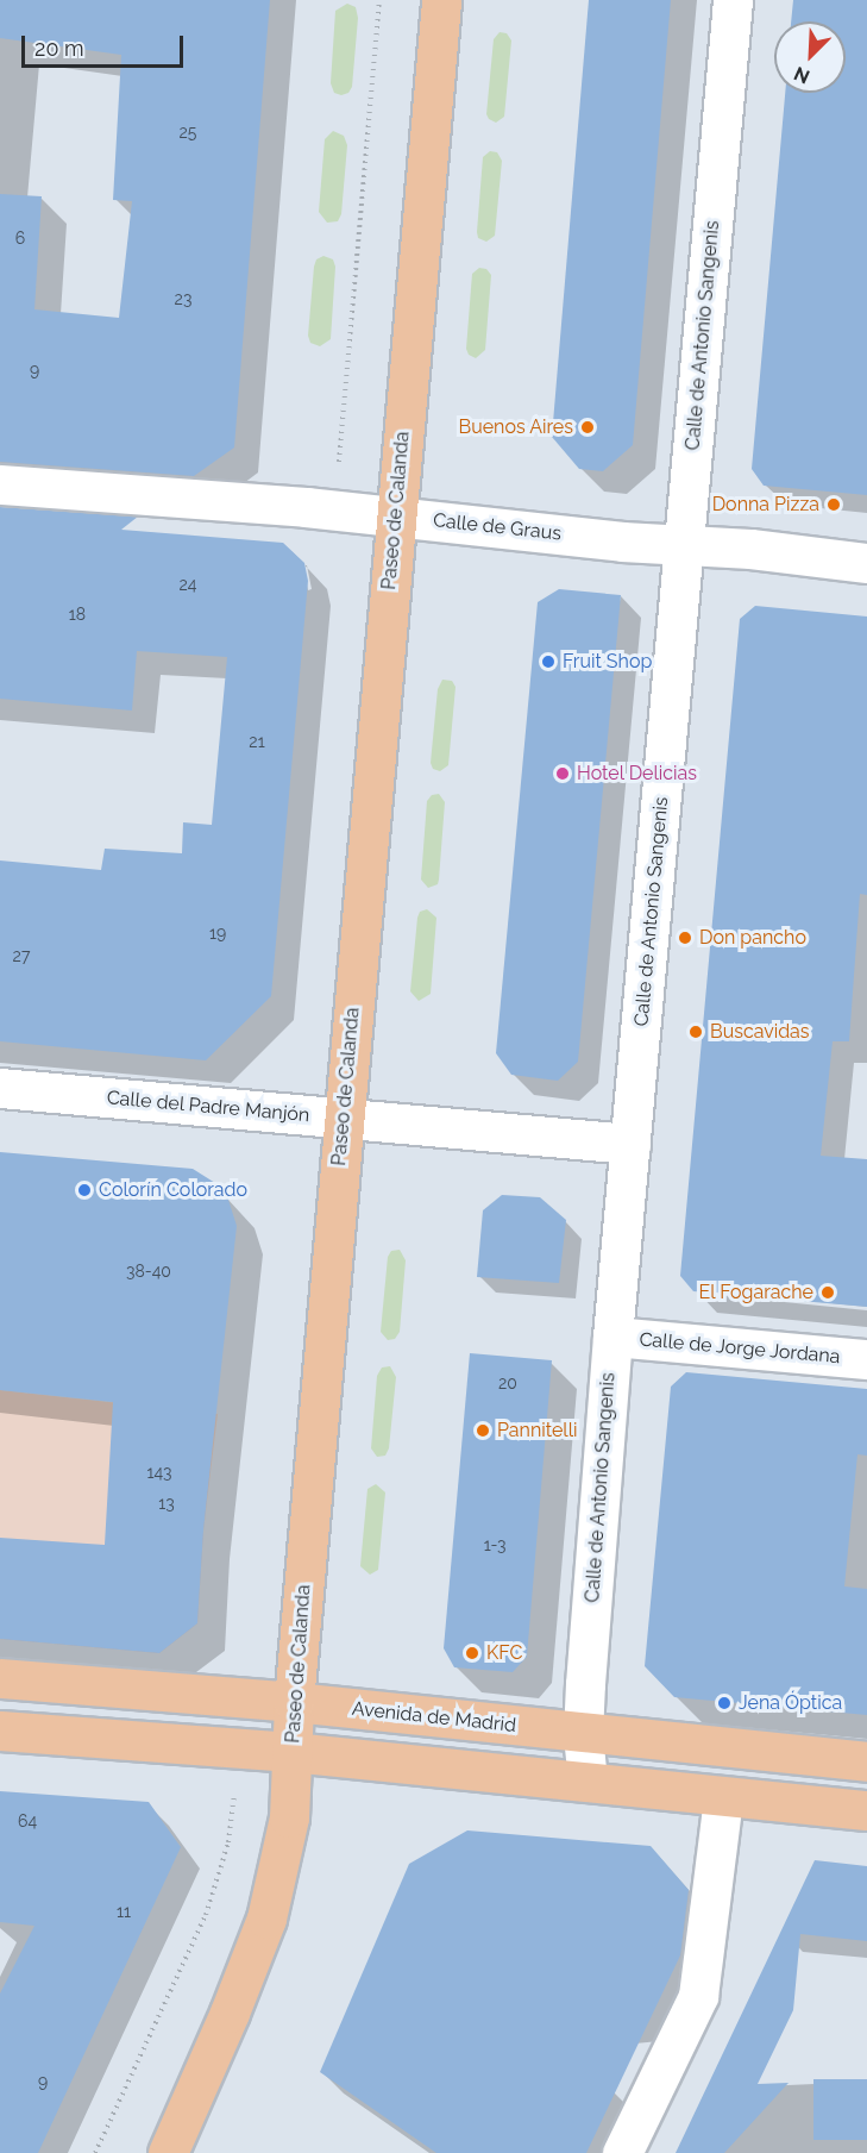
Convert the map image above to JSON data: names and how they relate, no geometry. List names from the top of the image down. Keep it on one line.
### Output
{"streets":{"main road":["Paseo de Calanda","Avenida de Madrid"],"street":["Calle de Antonio Sangenis","Calle de Graus","Calle del Padre Manjón","Calle de Jorge Jordana"]},"crossings":[["Calle de Antonio Sangenis","Calle de Graus"],["Calle de Antonio Sangenis","Calle del Padre Manjón"],["Calle de Antonio Sangenis","Calle de Jorge Jordana"],["Calle de Antonio Sangenis","Avenida de Madrid"],["Paseo de Calanda","Calle de Graus"],["Paseo de Calanda","Calle del Padre Manjón"],["Paseo de Calanda","Avenida de Madrid"]],"places":["Buenos Aires","Donna Pizza","Fruit Shop","Hotel Delicias","Don pancho","Buscavidas","Colorín Colorado","El Fogarache","Pannitelli","KFC","Jena Óptica"],"house_numbers":["25","6","23","9","24","18","21","19","27","38-40","20","143","13","1-3","64","11","9"],"scale_bar":"20 m","north":"bottom left"}
